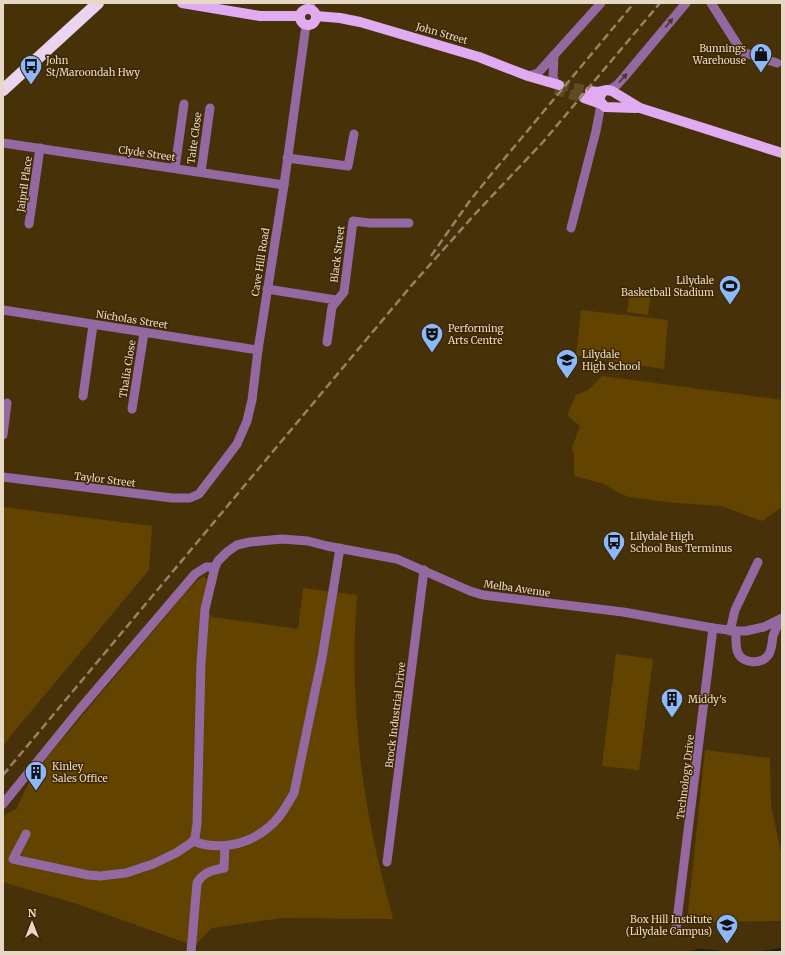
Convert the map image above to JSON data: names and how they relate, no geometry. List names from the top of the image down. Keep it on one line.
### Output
{"streets":{"main road":["John Street"],"street":["Taite Close","Clyde Street","Jaipril Place","Black Street","Cave Hill Road","Nicholas Street","Thalia Close","Taylor Street","Melba Avenue","Brock Industrial Drive","Technology Drive"]},"crossings":[["Taite Close","Clyde Street"],["Clyde Street","Jaipril Place"],["Clyde Street","Cave Hill Road"],["Cave Hill Road","Nicholas Street"],["Cave Hill Road","Taylor Street"],["Nicholas Street","Thalia Close"],["Melba Avenue","Brock Industrial Drive"],["Melba Avenue","Technology Drive"]],"places":{"shop":["Bunnings Warehouse"],"bus stop":["John St/Maroondah Hwy","Lilydale High School Bus Terminus"],"sports":["Lilydale Basketball Stadium"],"theatre":["Performing Arts Centre"],"school or university":["Lilydale High School","Box Hill Institute (Lilydale Campus)"],"building":["Middy's","Kinley Sales Office"]},"north":"top"}
